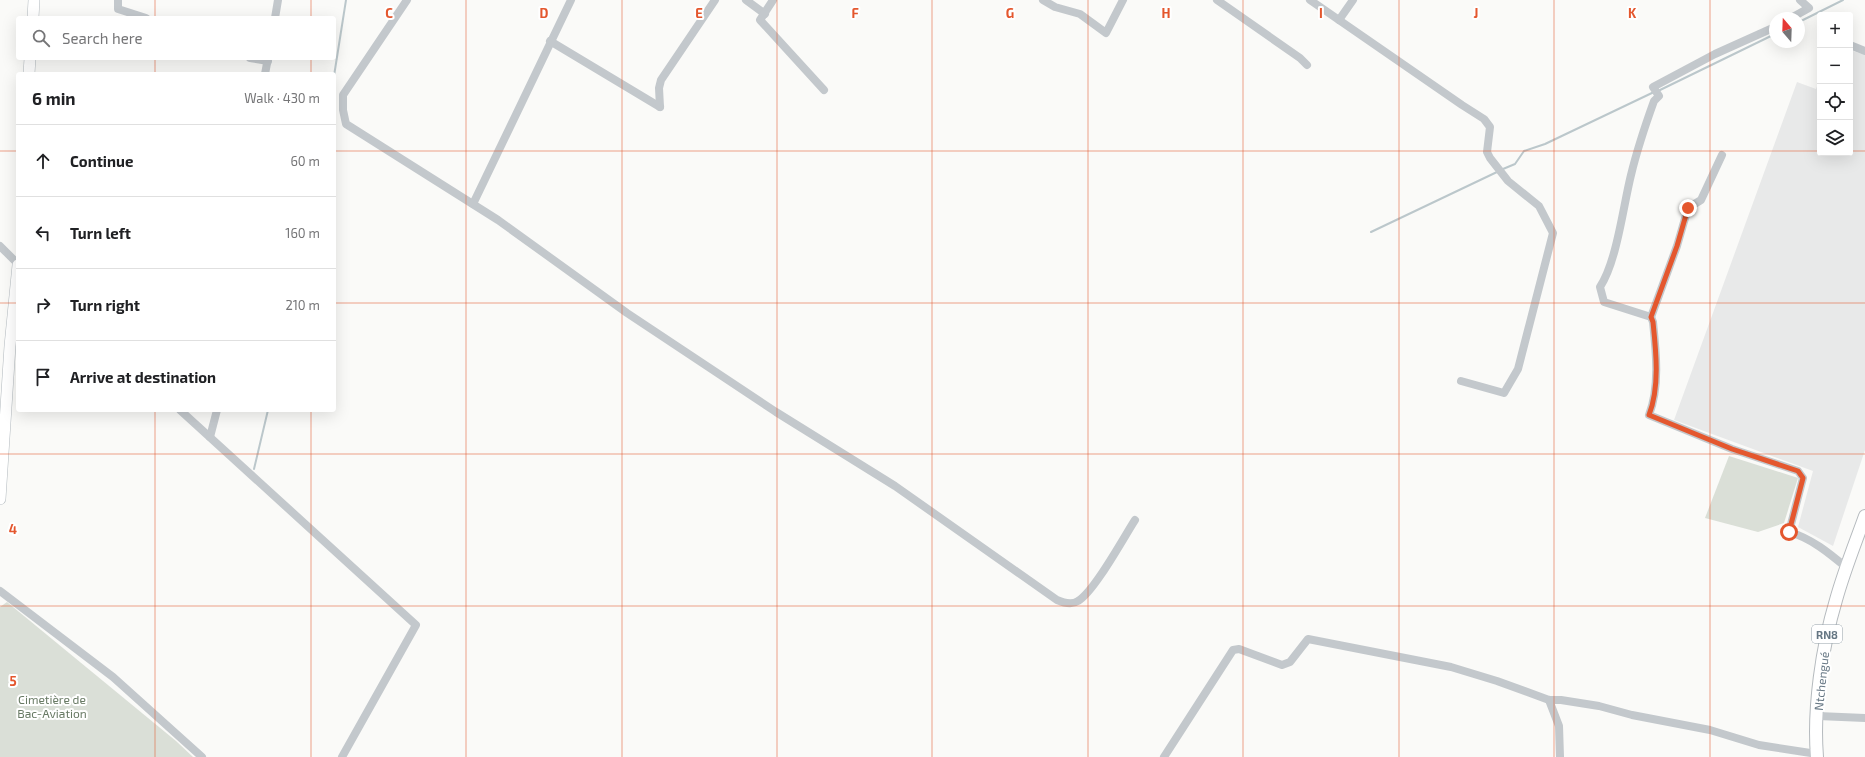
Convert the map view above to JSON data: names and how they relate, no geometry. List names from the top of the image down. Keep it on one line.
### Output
{"streets":{"main road":["RN8","Ntchengué"]},"parks":["Cimetière de Bac-Aviation"],"north":"top","page":{"map_buttons":["+","−"],"search":"Search here","heading":["6 min","Walk · 430 m"],"list":[["Continue","60 m"],["Turn left","160 m"],["Turn right","210 m"],"Arrive at destination"]},"grid":{"columns":["C","D","E","F","G","H","I","J","K"],"rows":["4","5"]}}
